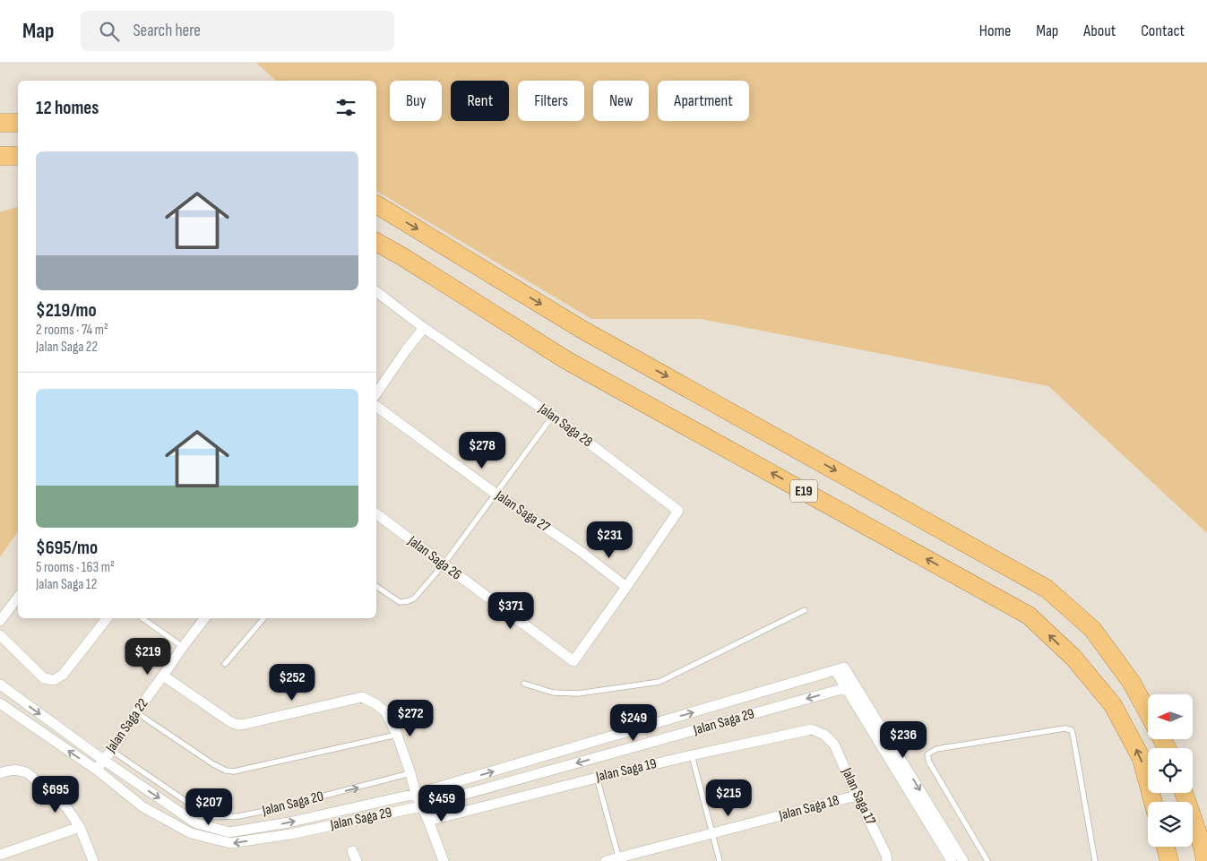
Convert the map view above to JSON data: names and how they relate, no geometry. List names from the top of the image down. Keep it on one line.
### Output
{"streets":{"highway":["E19"],"street":["Jalan Saga 28","Jalan Saga 27","Jalan Saga 26","Jalan Saga 29","Jalan Saga 22","Jalan Saga 19","Jalan Saga 17","Jalan Saga 18"],"lane":["Jalan Saga 20"]},"crossings":[["Jalan Saga 28","Jalan Saga 27"],["Jalan Saga 28","Jalan Saga 26"],["Jalan Saga 27","Jalan Saga 26"],["Jalan Saga 29","Jalan Saga 22"],["Jalan Saga 22","Jalan Saga 20"],["Jalan Saga 19","Jalan Saga 17"],["Jalan Saga 17","Jalan Saga 18"]],"north":"left","page":{"header":"Map","search":"Search here","nav":["Home","Map","About","Contact"],"chip":["Buy","Rent","Filters","New","Apartment"],"heading":"12 homes","list":[{"name":"$219/mo","note":"2 rooms · 74 m² · Jalan Saga 22"},{"name":"$695/mo","note":"5 rooms · 163 m² · Jalan Saga 12"}],"price":["$278","$231","$371","$219","$252","$272","$249","$236","$695","$215","$459","$207"]}}
